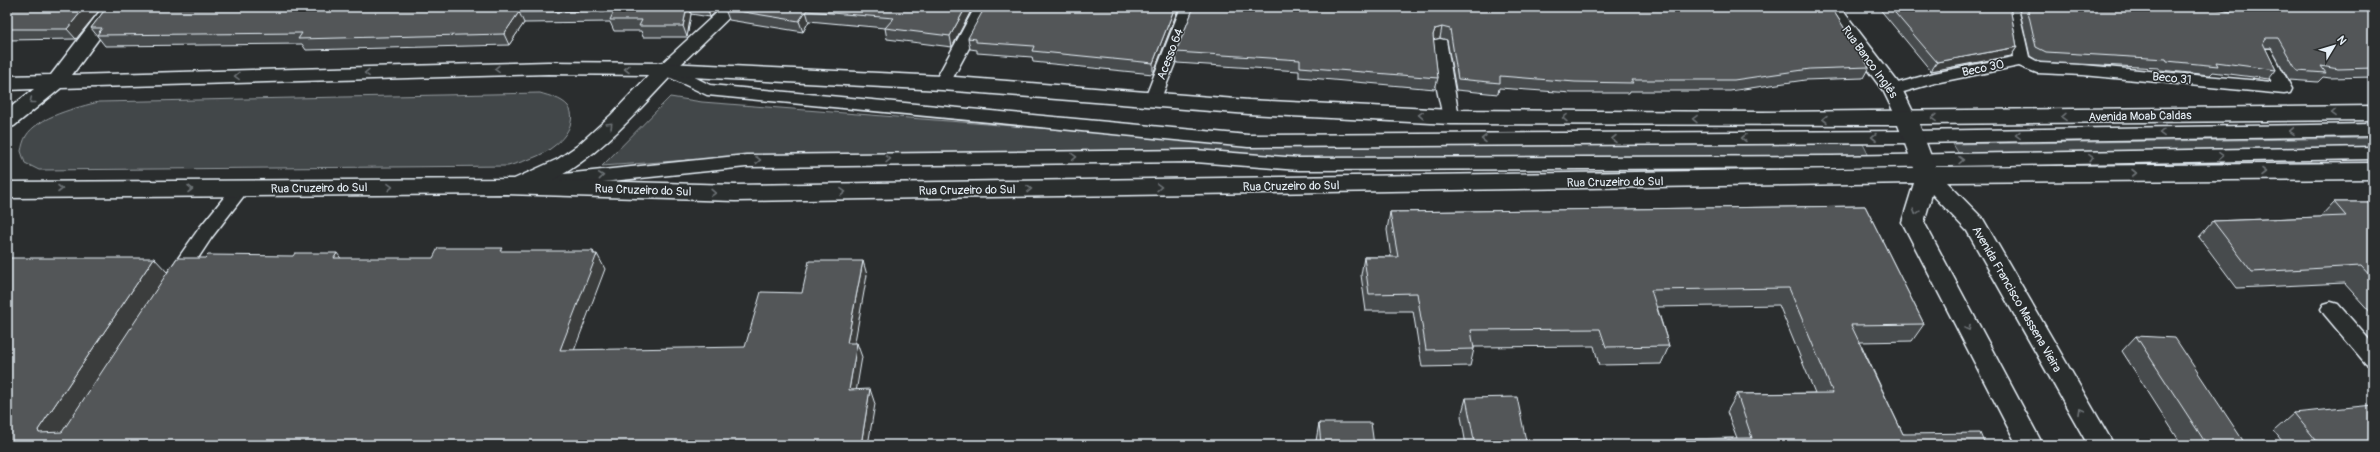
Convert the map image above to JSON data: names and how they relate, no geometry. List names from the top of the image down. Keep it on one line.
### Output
{"streets":{"main road":["Rua Banco Inglês","Avenida Moab Caldas","Rua Cruzeiro do Sul","Avenida Francisco Massena Vieira"],"lane":["Acesso 64","Beco 30","Beco 31"]},"crossings":[["Rua Banco Inglês","Beco 30"],["Rua Banco Inglês","Avenida Moab Caldas"],["Rua Banco Inglês","Rua Cruzeiro do Sul"],["Rua Banco Inglês","Avenida Francisco Massena Vieira"],["Beco 30","Beco 31"],["Rua Cruzeiro do Sul","Avenida Francisco Massena Vieira"]],"north":"top right"}
